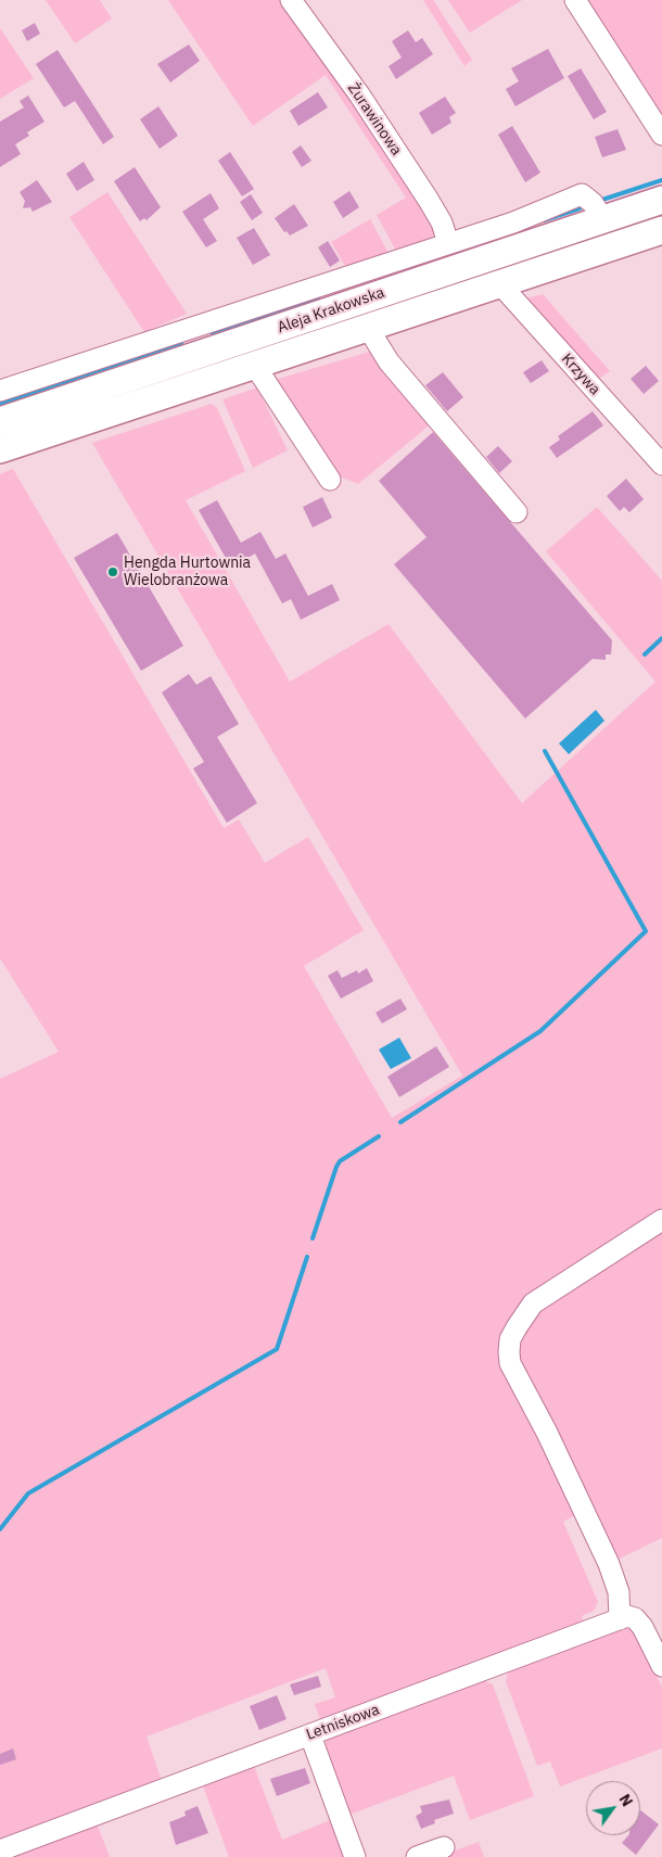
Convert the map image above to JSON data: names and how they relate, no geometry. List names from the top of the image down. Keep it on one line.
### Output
{"streets":{"main road":["Aleja Krakowska"],"street":["Żurawinowa","Krzywa","Letniskowa"]},"crossings":[["Aleja Krakowska","Krzywa"]],"places":["Hengda Hurtownia Wielobranżowa"],"north":"top right"}
